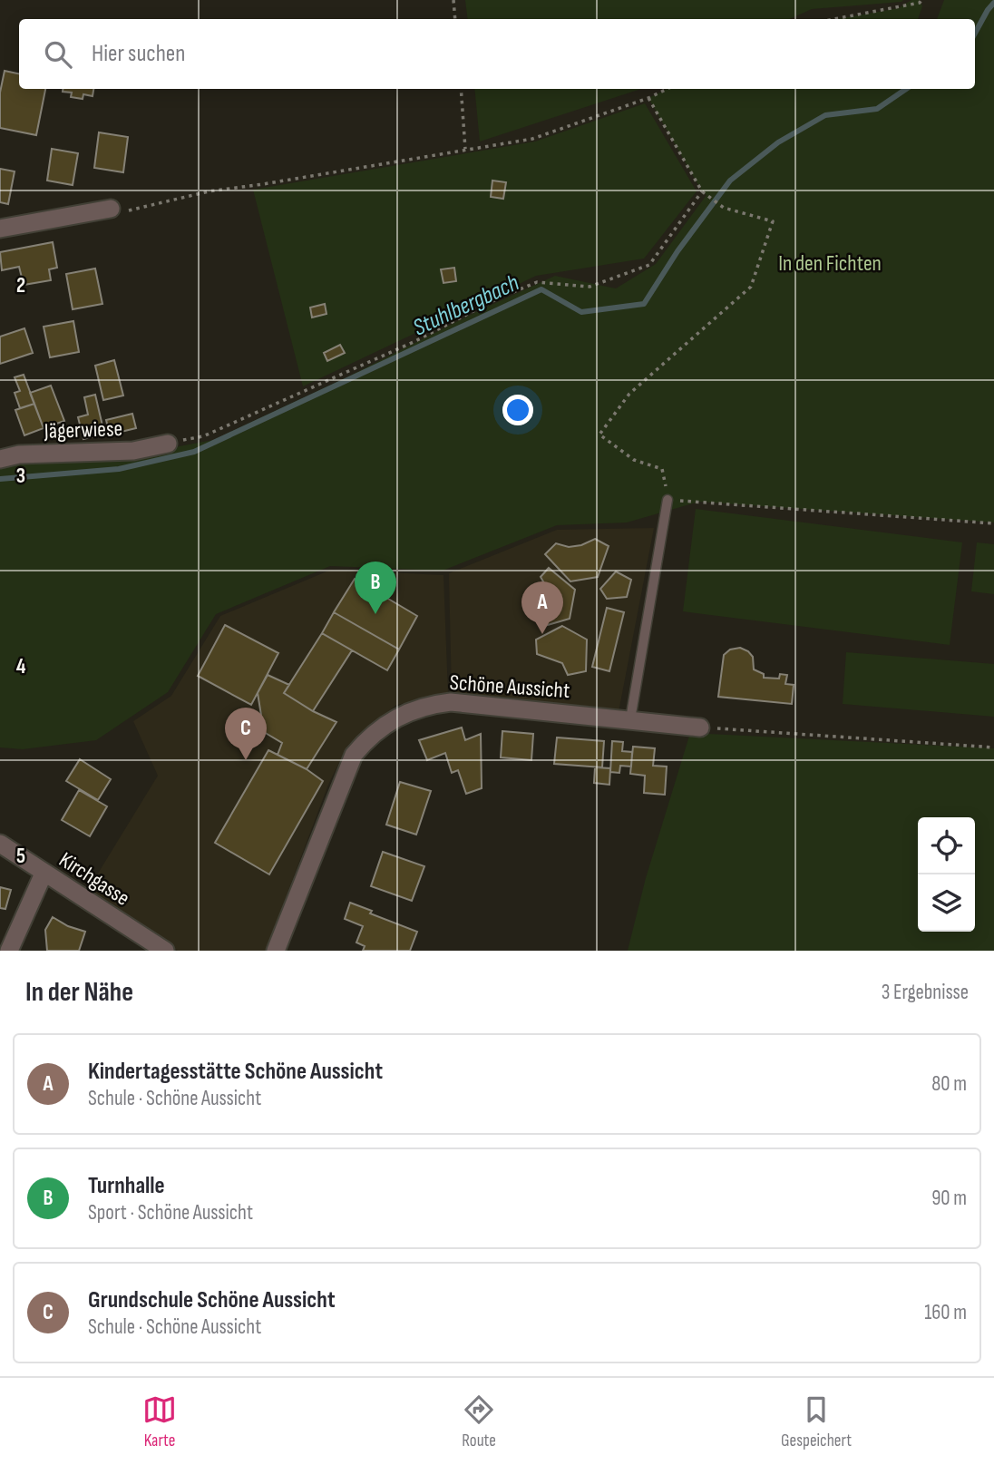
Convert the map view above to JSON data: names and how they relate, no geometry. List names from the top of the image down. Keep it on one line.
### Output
{"streets":{"street":["Jägerwiese","Schöne Aussicht","Kirchgasse"]},"water":["Stuhlbergbach"],"parks":["In den Fichten"],"page":{"search":"Hier suchen","pins":["B","A","C"],"heading":["In der Nähe","3 Ergebnisse"],"list":[{"mark":"A","name":"Kindertagesstätte Schöne Aussicht","note":"Schule · Schöne Aussicht","value":"80 m"},{"mark":"B","name":"Turnhalle","note":"Sport · Schöne Aussicht","value":"90 m"},{"mark":"C","name":"Grundschule Schöne Aussicht","note":"Schule · Schöne Aussicht","value":"160 m"}],"nav":["Karte","Route","Gespeichert"]},"grid":{"rows":["2","3","4","5"]}}
